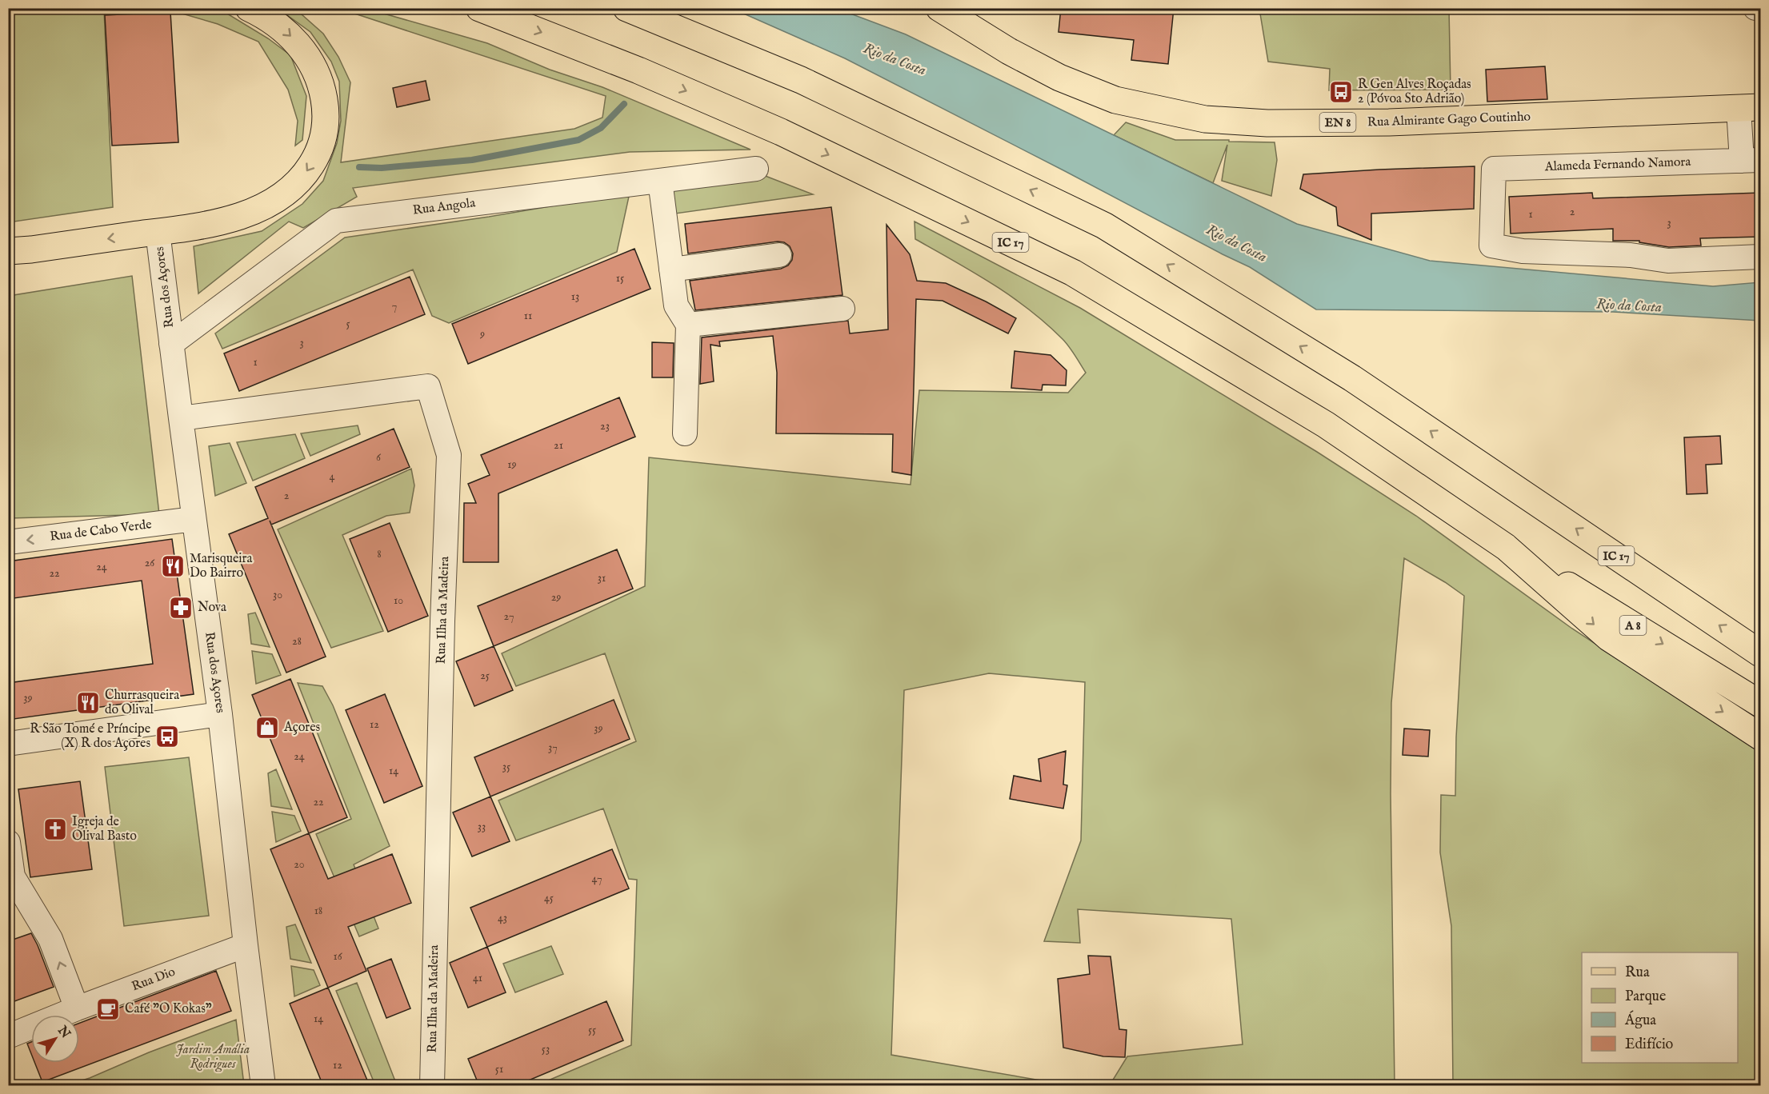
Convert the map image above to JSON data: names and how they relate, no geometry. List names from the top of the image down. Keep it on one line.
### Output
{"streets":{"main road":["Rua Almirante Gago Coutinho","EN 8","IC 17","A 8"],"street":["Alameda Fernando Namora","Rua Angola","Rua dos Açores","Rua de Cabo Verde","Rua Ilha da Madeira","Rua Dio"]},"crossings":[["Rua Almirante Gago Coutinho","Alameda Fernando Namora"],["Rua Angola","Rua dos Açores"],["IC 17","A 8"],["Rua dos Açores","Rua de Cabo Verde"],["Rua dos Açores","Rua Ilha da Madeira"],["Rua dos Açores","Rua Dio"]],"water":["Rio da Costa"],"parks":["Jardim Amália Rodrigues"],"places":{"bus stop":["R Gen Alves Roçadas 2 (Póvoa Sto Adrião)","R São Tomé e Príncipe (X) R dos Açores"],"restaurant":["Marisqueira Do Bairro","Churrasqueira do Olival"],"pharmacy":["Nova"],"shop":["Açores"],"church":["Igreja de Olival Basto"],"cafe":["Café \"O Kokas\""]},"house_numbers":["2","1","3","15","13","7","11","5","9","3","1","23","21","6","19","4","2","8","26","24","22","31","30","29","10","27","28","25","39","12","39","37","24","35","14","22","33","20","47","45","18","43","16","41","14","55","53","12","51"],"legend":["Rua","Parque","Água","Edifício"],"north":"top right"}
